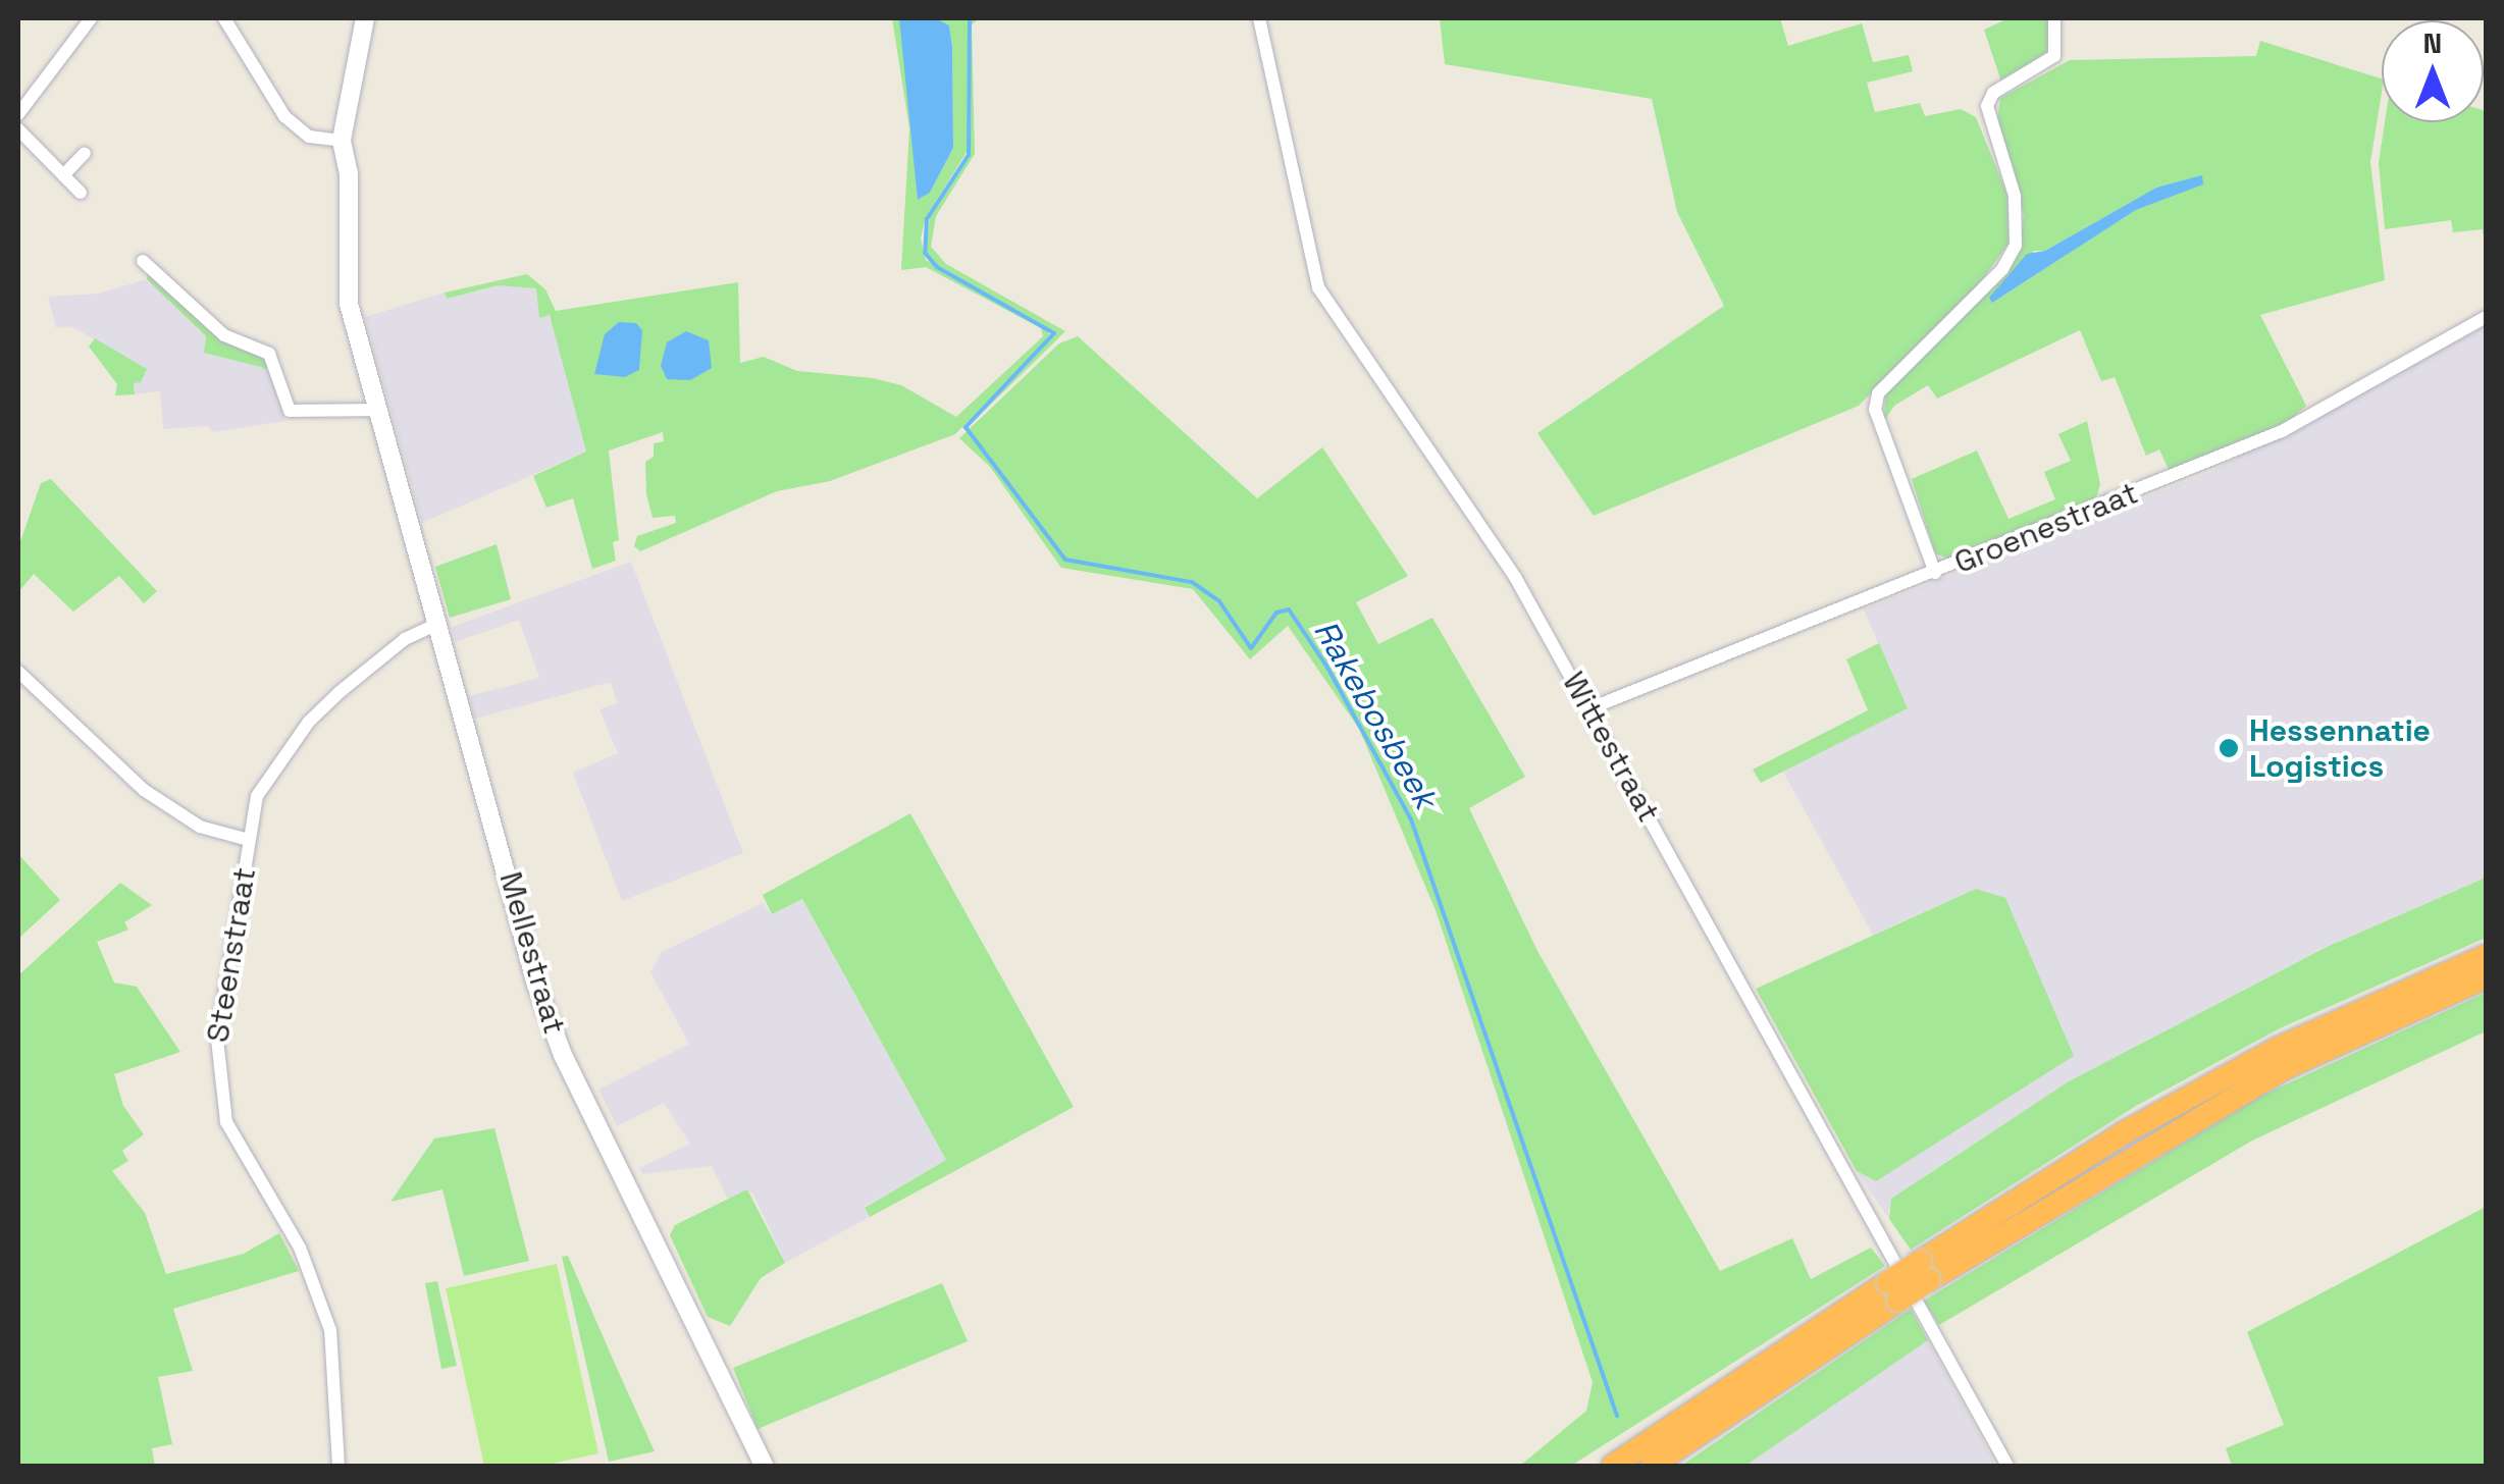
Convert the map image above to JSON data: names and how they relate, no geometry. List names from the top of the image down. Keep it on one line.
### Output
{"streets":{"street":["Groenestraat","Wittestraat","Mellestraat","Steenstraat"]},"crossings":[["Groenestraat","Wittestraat"],["Mellestraat","Steenstraat"]],"water":["Rakebosbeek"],"places":["Hessennatie Logistics"],"north":"top"}
